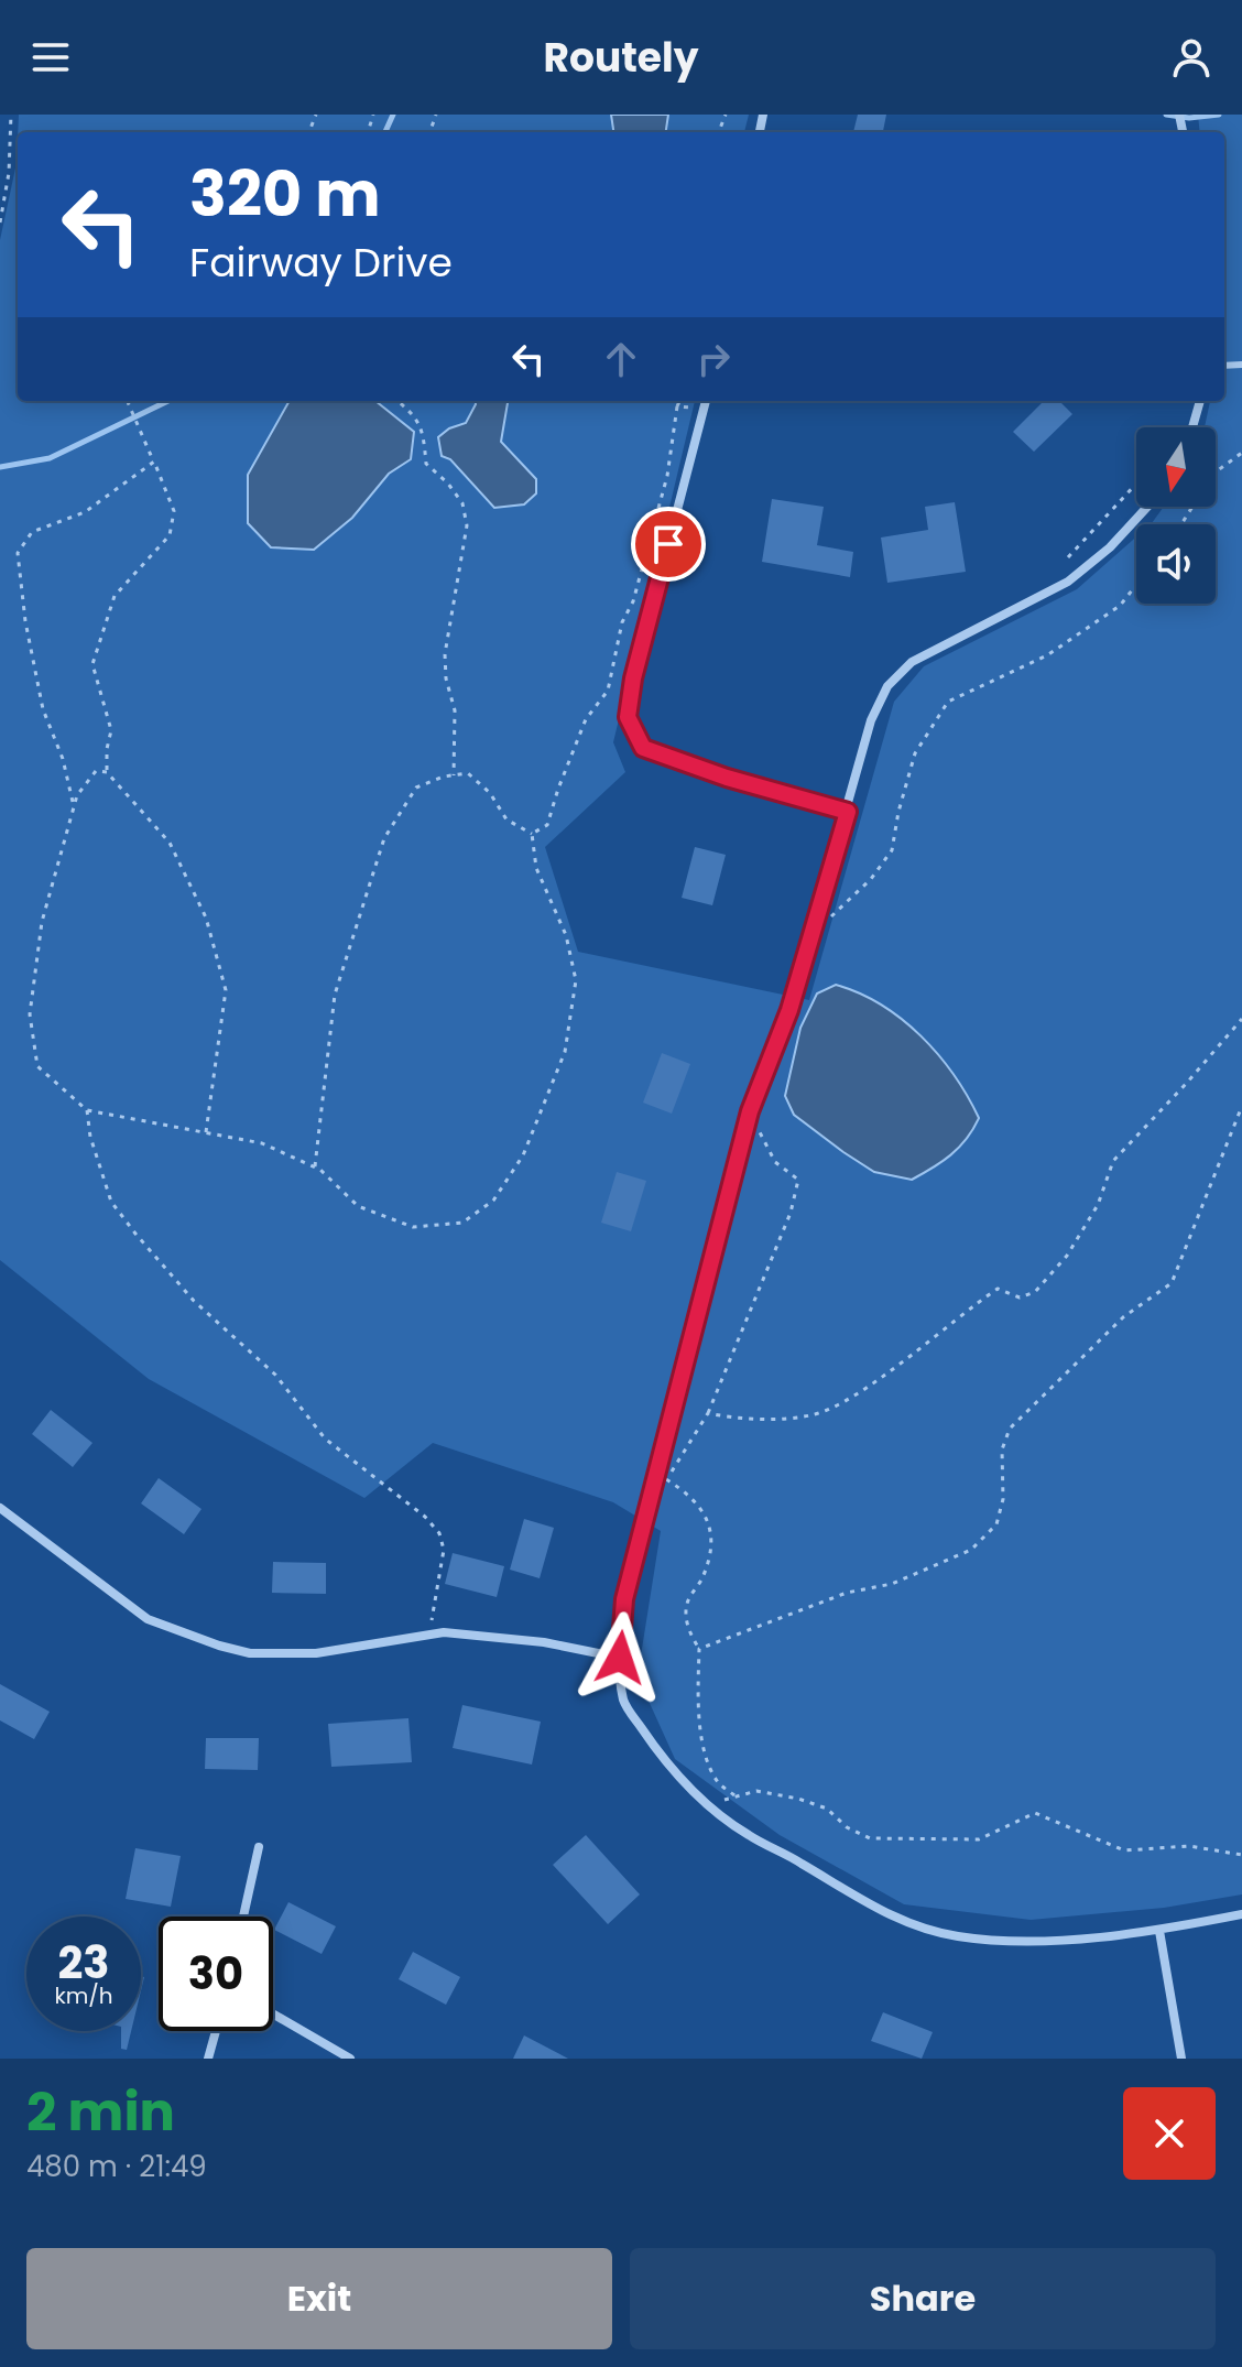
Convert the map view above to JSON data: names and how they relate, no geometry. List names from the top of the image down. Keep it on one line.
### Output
{"north":"bottom","page":{"header":"Routely","turn":["320 m","Fairway Drive"],"speed":"23 km/h","limit":"30","heading":["2 min","480 m · 21:49"],"buttons":["Exit","Share"]}}
